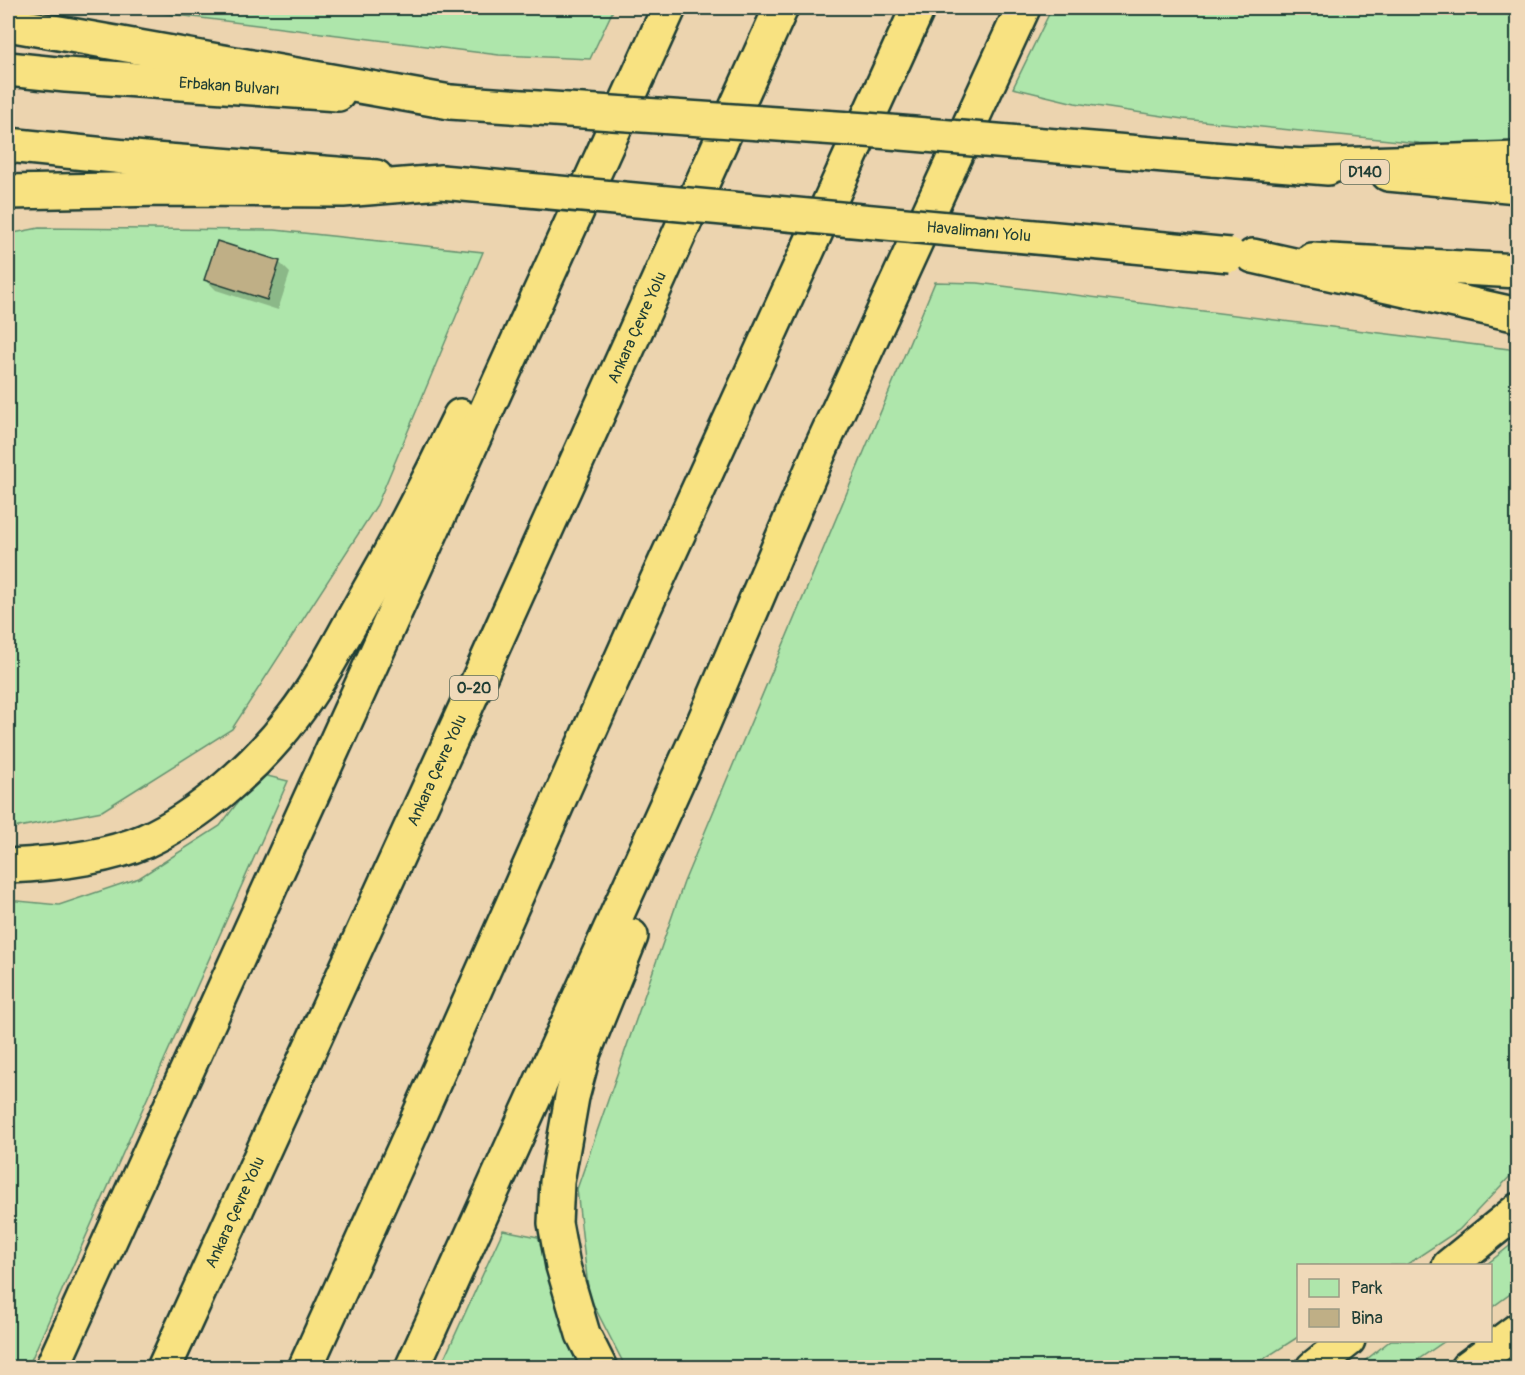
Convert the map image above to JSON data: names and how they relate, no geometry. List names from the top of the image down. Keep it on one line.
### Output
{"streets":{"highway":["Erbakan Bulvarı","D140","Havalimanı Yolu","Ankara Çevre Yolu","O-20"]},"crossings":[["Erbakan Bulvarı","D140"]],"legend":["Park","Bina"]}
